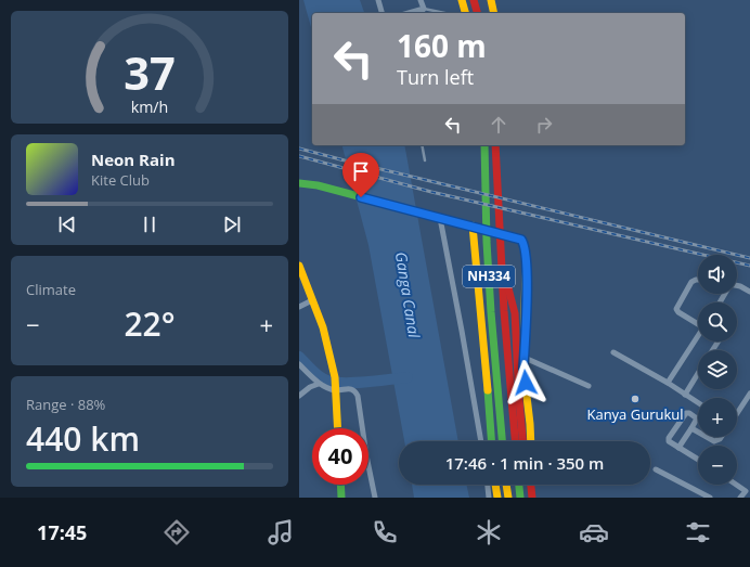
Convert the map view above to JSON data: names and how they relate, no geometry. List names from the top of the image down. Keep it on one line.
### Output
{"streets":{"main road":["NH334"]},"water":["Ganga Canal"],"places":["Kanya Gurukul"],"page":{"turn":["160 m","Turn left"],"song":["Neon Rain","Kite Club"],"map_buttons":["+","−"],"tile":["Climate",["Range · 88%","440 km"]],"heat":["−","22°","+"],"limit":"40","trip":"17:46 · 1 min · 350 m","tabs":"17:45","gauge":["37","km/h"]}}
